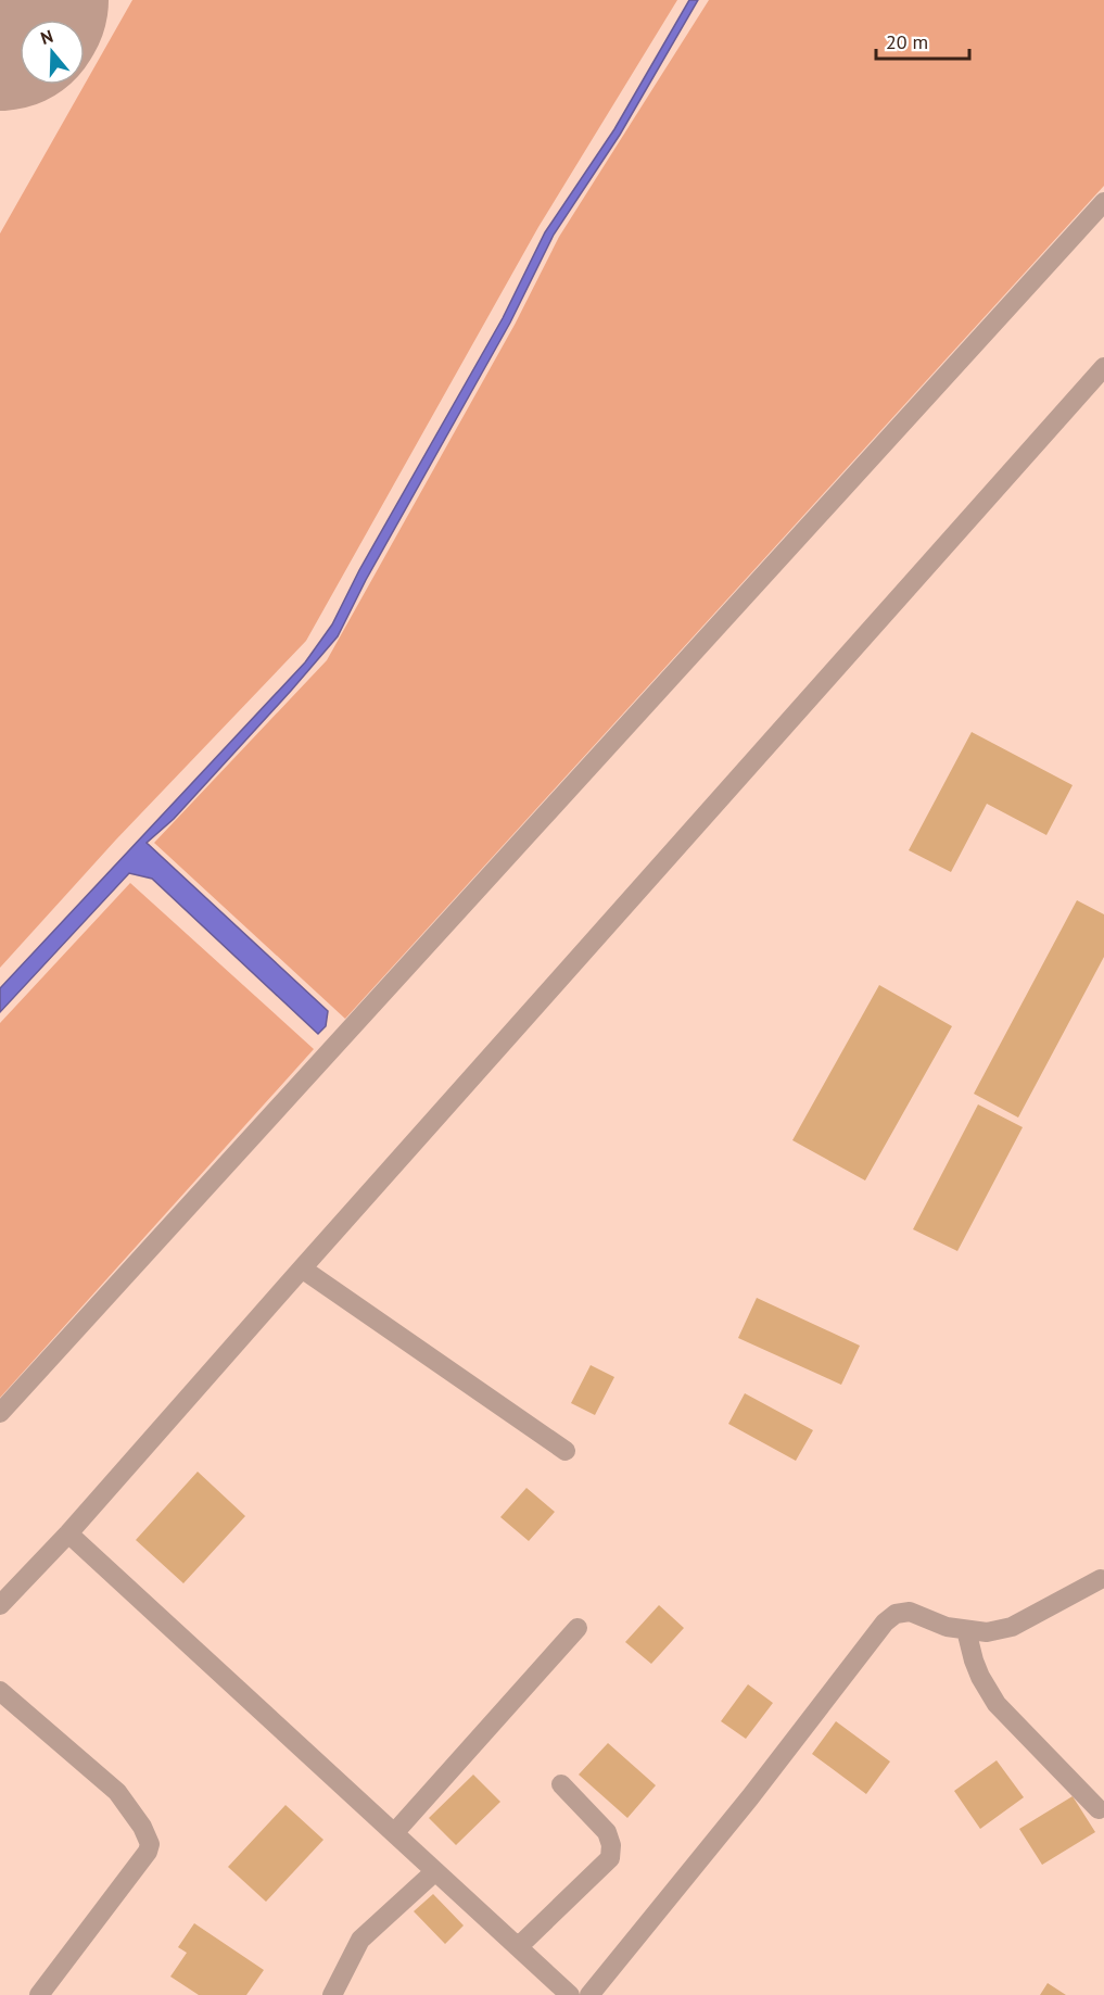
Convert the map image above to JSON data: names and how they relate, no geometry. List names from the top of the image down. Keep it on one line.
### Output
{"scale_bar":"20 m","north":"top"}
